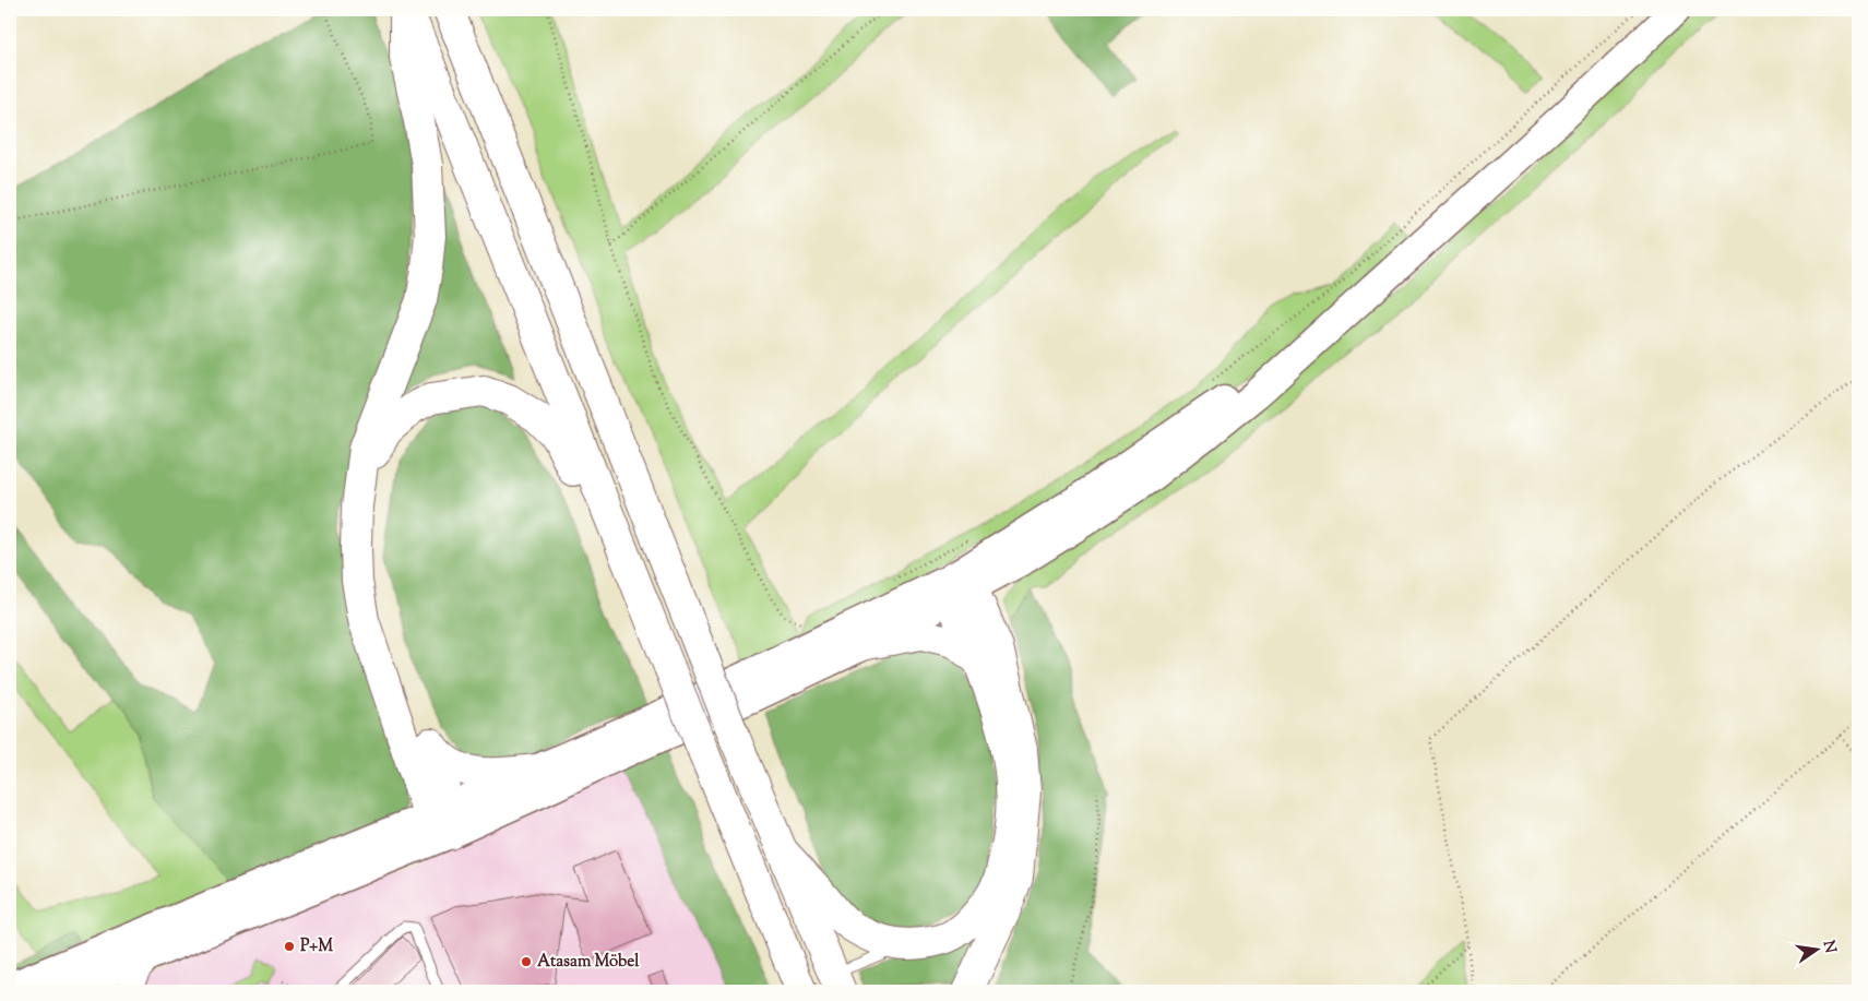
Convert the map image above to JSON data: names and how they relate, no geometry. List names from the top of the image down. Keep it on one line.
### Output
{"places":["P+M","Atasam Möbel"],"north":"right"}
